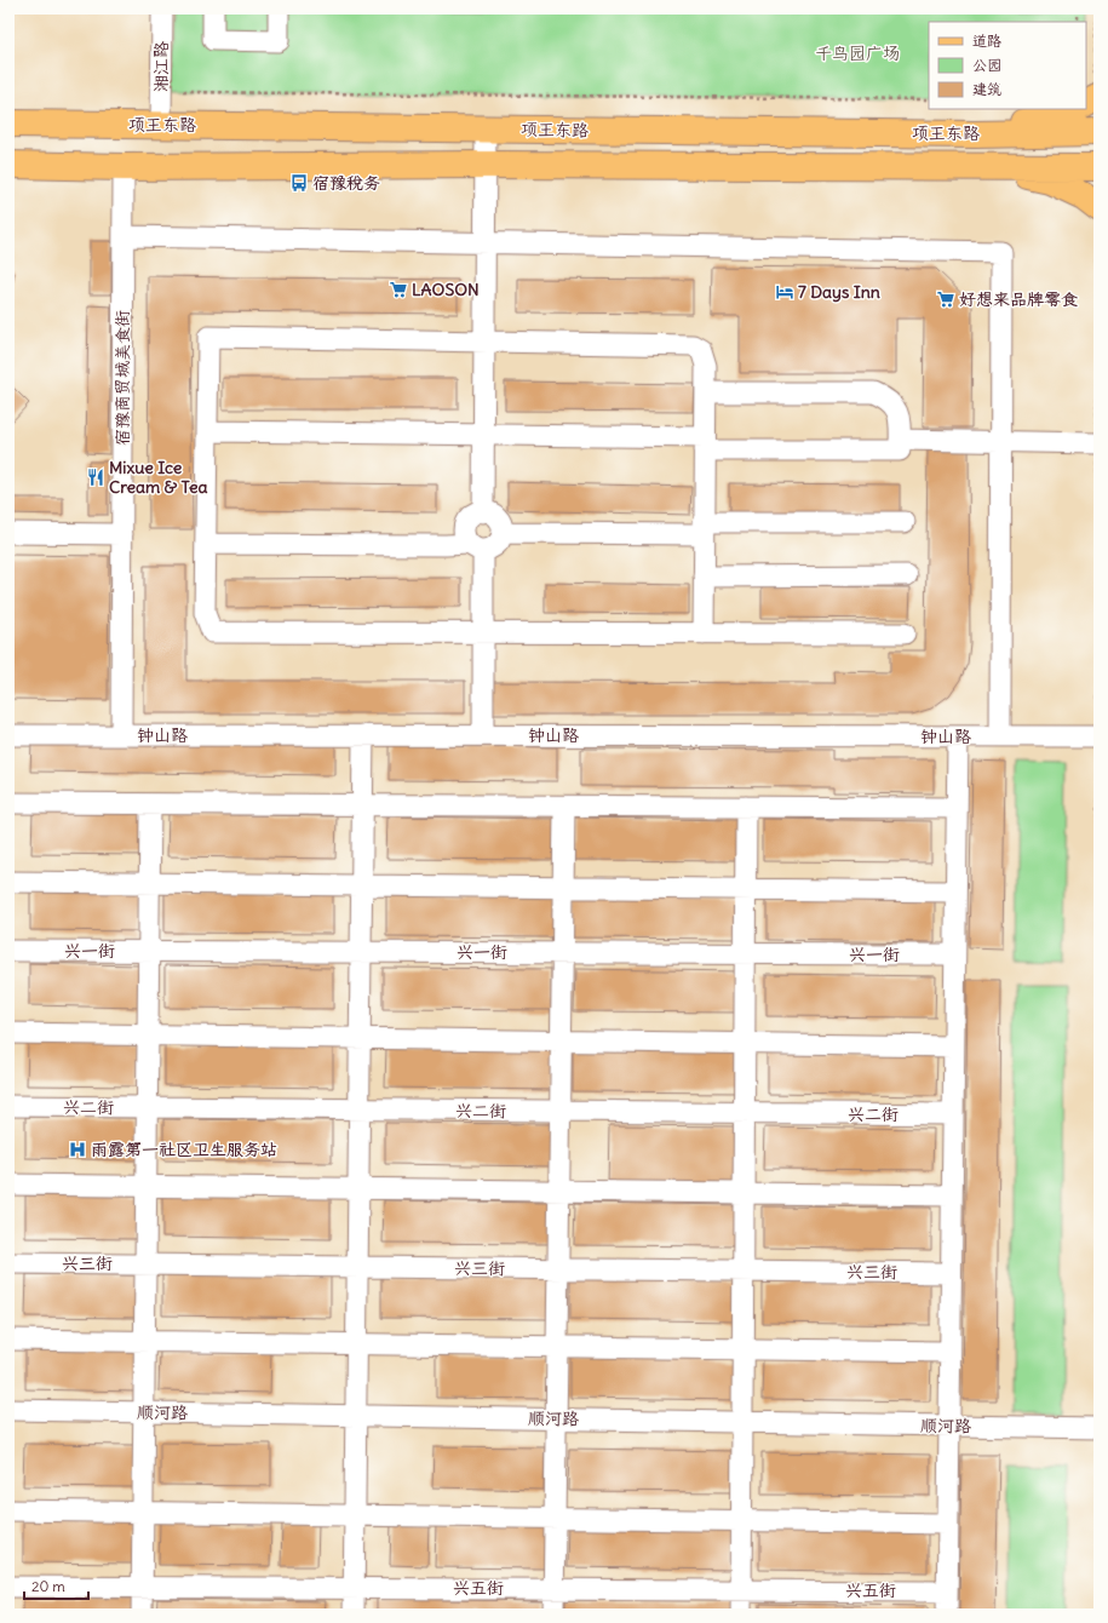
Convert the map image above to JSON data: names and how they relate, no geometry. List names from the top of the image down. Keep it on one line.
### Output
{"streets":{"main road":["项王东路"],"street":["湘江路","宿豫商贸城美食街","钟山路","兴一街","兴二街","兴三街","顺河路","兴五街"]},"crossings":[["湘江路","项王东路"],["项王东路","宿豫商贸城美食街"],["宿豫商贸城美食街","钟山路"]],"parks":["千鸟园广场"],"places":{"bus stop":["宿豫税务"],"supermarket":["LAOSON","好想来品牌零食"],"hotel":["7 Days Inn"],"restaurant":["Mixue Ice Cream & Tea"],"hospital":["雨露第一社区卫生服务站"]},"legend":["道路","公园","建筑"],"scale_bar":"20 m"}
